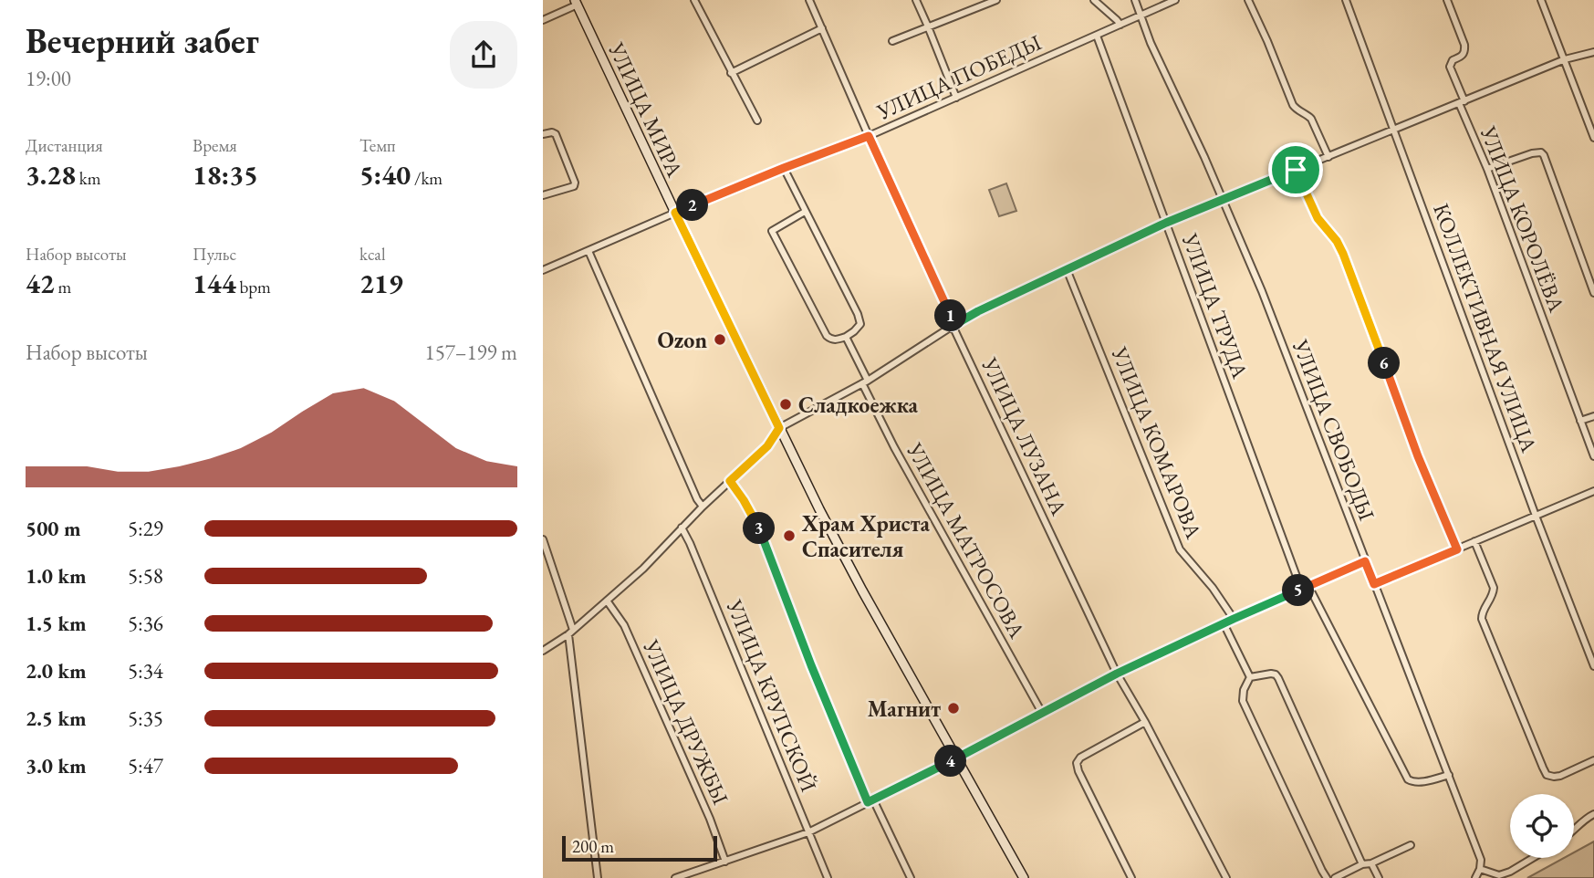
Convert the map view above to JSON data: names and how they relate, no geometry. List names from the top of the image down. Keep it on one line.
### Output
{"streets":{"main road":["УЛИЦА МИРА"],"street":["УЛИЦА ПОБЕДЫ","УЛИЦА КОРОЛЁВА","УЛИЦА ТРУДА","КОЛЛЕКТИВНАЯ УЛИЦА","УЛИЦА СВОБОДЫ","УЛИЦА ЛУЗАНА","УЛИЦА КОМАРОВА","УЛИЦА МАТРОСОВА","УЛИЦА КРУПСКОЙ","УЛИЦА ДРУЖБЫ"]},"crossings":[["УЛИЦА ПОБЕДЫ","УЛИЦА МИРА"],["УЛИЦА ПОБЕДЫ","УЛИЦА ТРУДА"],["УЛИЦА ПОБЕДЫ","УЛИЦА СВОБОДЫ"],["УЛИЦА ПОБЕДЫ","УЛИЦА ЛУЗАНА"]],"places":["Ozon","Сладкоежка","Храм Христа Спасителя","Магнит"],"scale_bar":"200 m","page":{"heading":["Вечерний забег","19:00"],"stats":[["Дистанция","3.28 km"],["Время","18:35"],["Темп","5:40 /km"],["Набор высоты","42 m"],["Пульс","144 bpm"],["kcal","219"]],"pins":["2","1","6","3","5","4"],"chart":["Набор высоты","157–199 m"],"list":[{"name":"500 m","note":"5:29"},{"name":"1.0 km","note":"5:58"},{"name":"1.5 km","note":"5:36"},{"name":"2.0 km","note":"5:34"},{"name":"2.5 km","note":"5:35"},{"name":"3.0 km","note":"5:47"}],"scale":"200 m"}}
